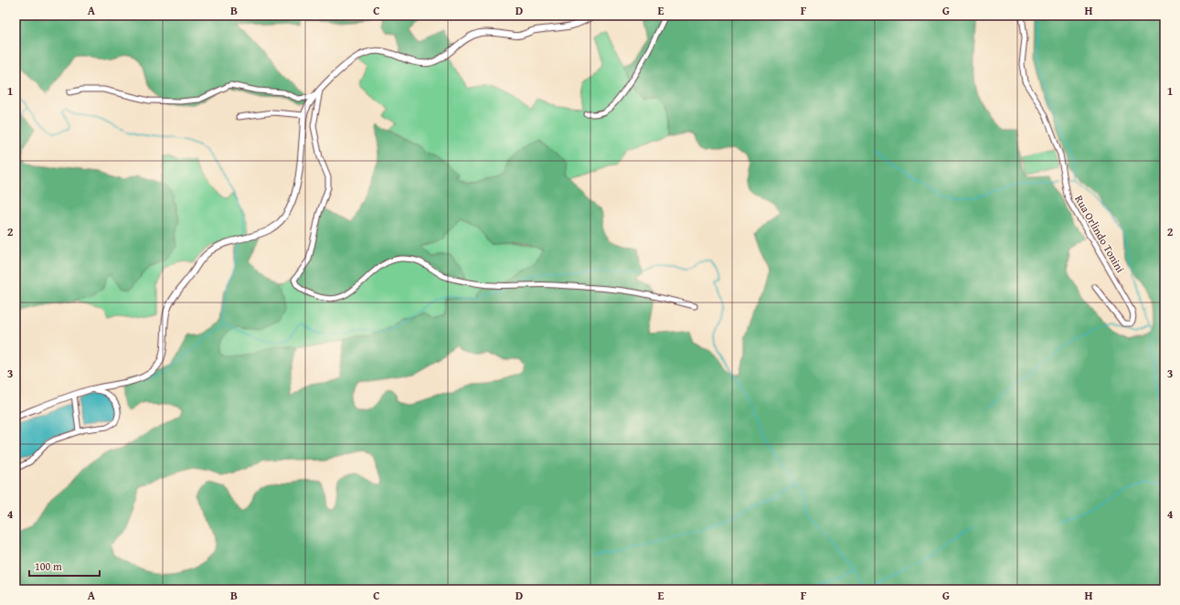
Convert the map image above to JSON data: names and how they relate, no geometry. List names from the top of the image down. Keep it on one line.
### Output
{"streets":{"street":["Rua Orlindo Tonini"]},"scale_bar":"100 m","grid":{"columns":["A","B","C","D","E","F","G","H"],"rows":["1","2","3","4"]}}
